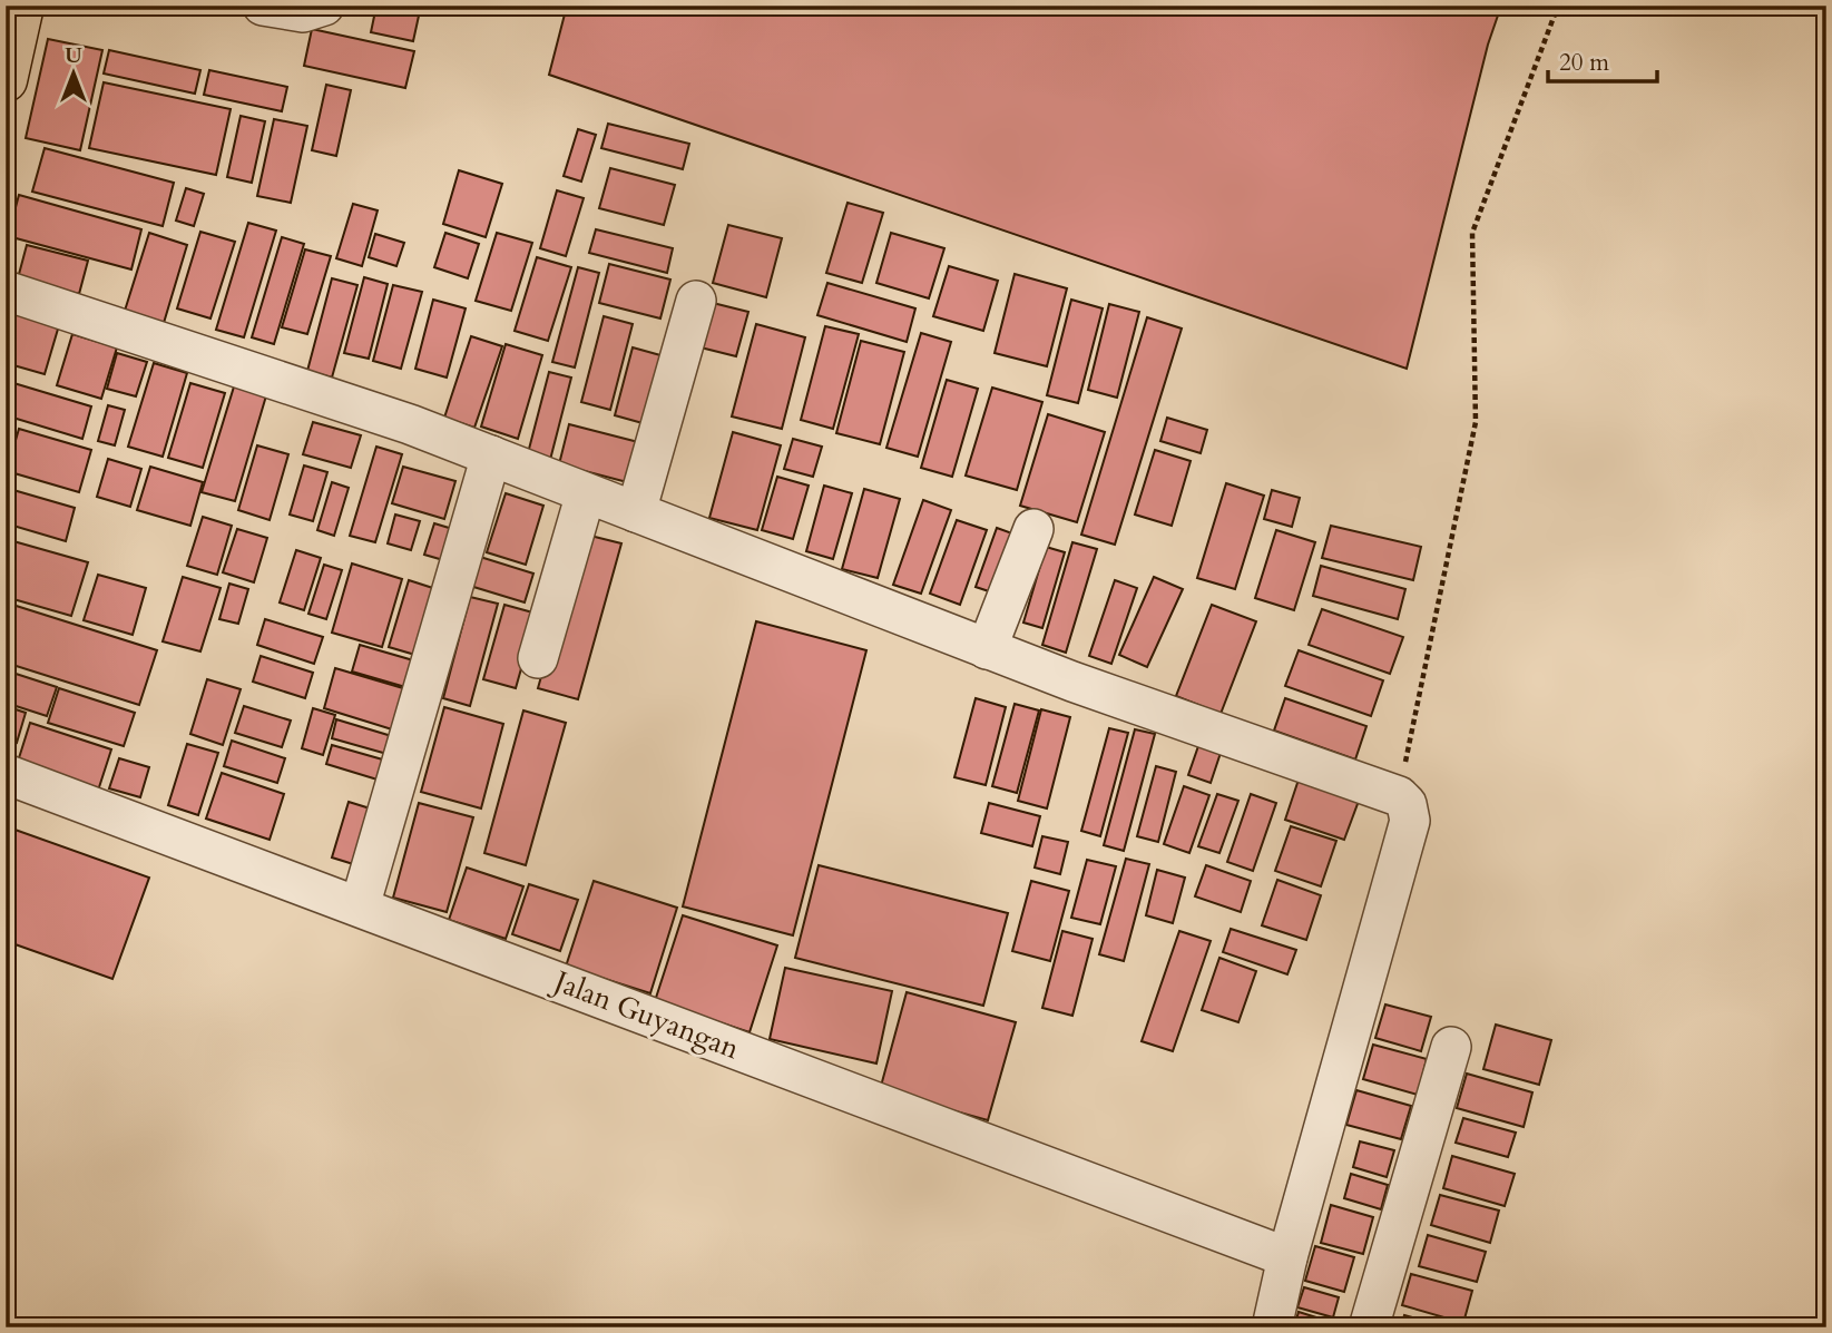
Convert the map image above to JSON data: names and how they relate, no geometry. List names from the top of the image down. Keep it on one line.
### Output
{"streets":{"street":["Jalan Guyangan"]},"scale_bar":"20 m","north":"top"}
